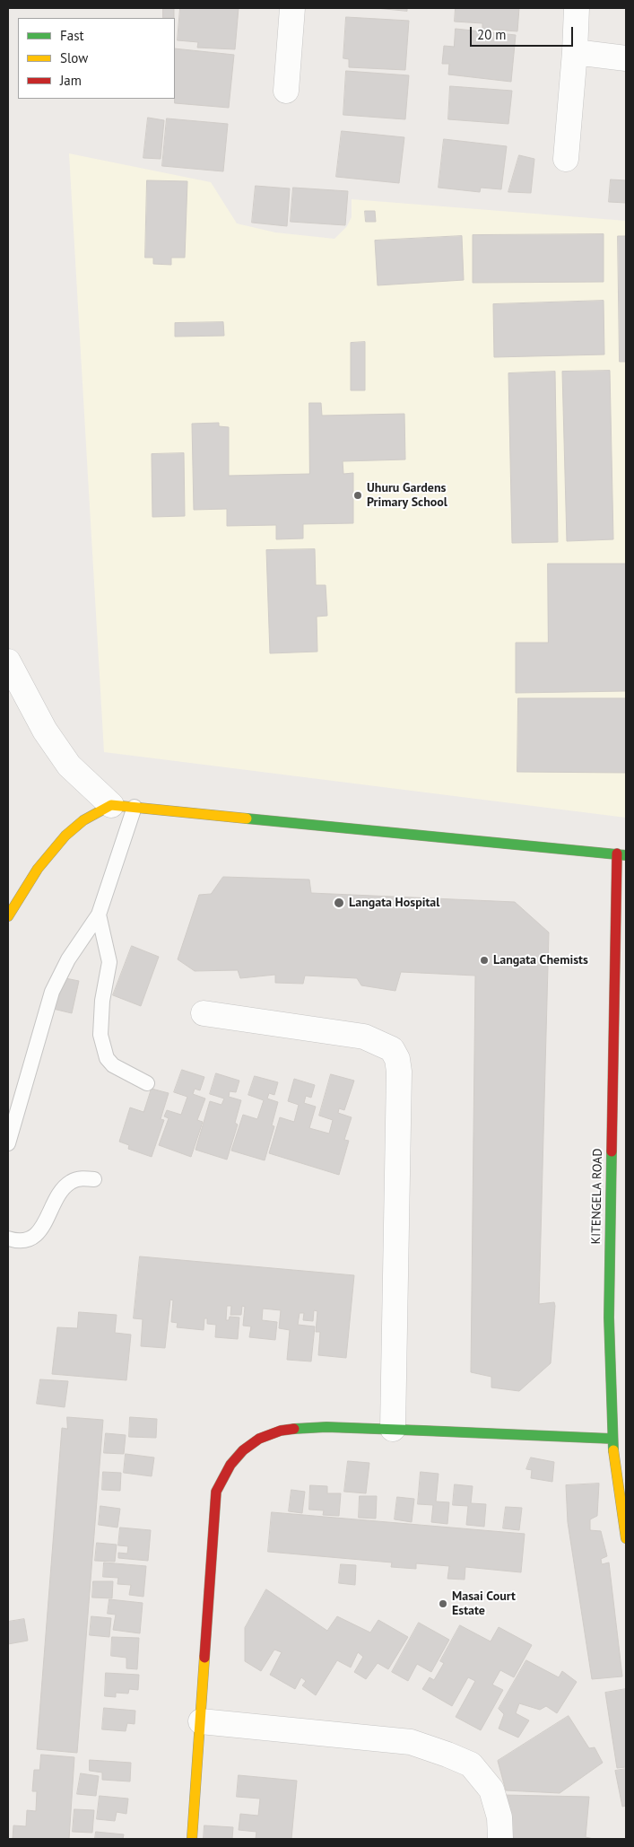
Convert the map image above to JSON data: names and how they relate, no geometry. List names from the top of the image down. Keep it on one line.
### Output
{"streets":{"street":["KITENGELA ROAD"]},"places":["Uhuru Gardens Primary School","Langata Hospital","Langata Chemists","Masai Court Estate"],"legend":["Fast","Slow","Jam"],"scale_bar":"20 m"}
